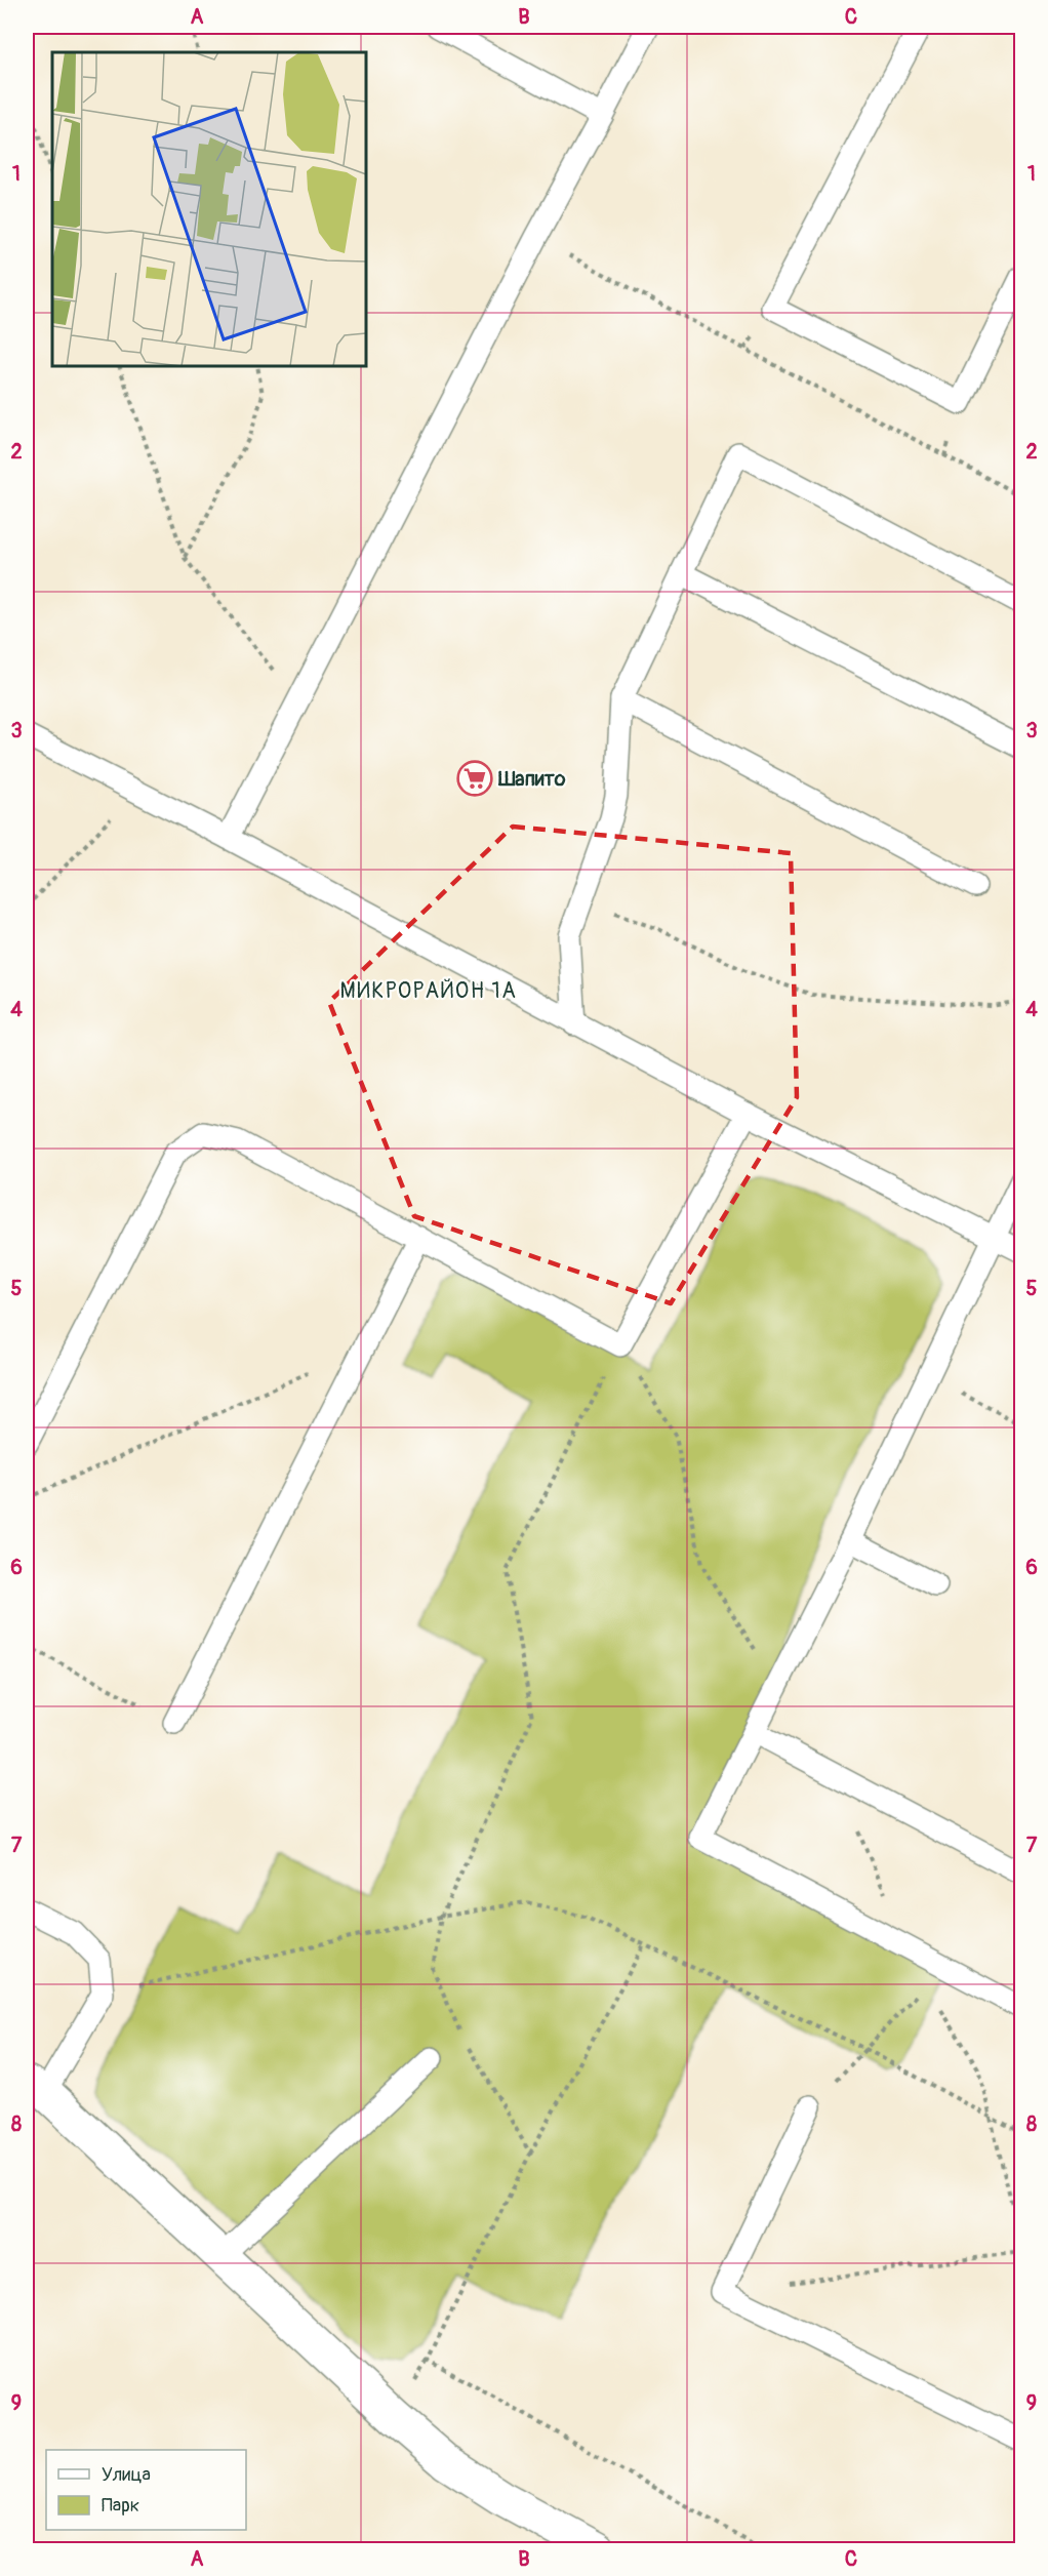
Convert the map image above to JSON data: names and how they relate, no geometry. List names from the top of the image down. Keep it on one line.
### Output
{"districts":["МИКРОРАЙОН 1А"],"places":{"supermarket":["Шапито"]},"legend":["Улица","Парк"],"grid":{"columns":["A","B","C"],"rows":["1","2","3","4","5","6","7","8","9"]}}
